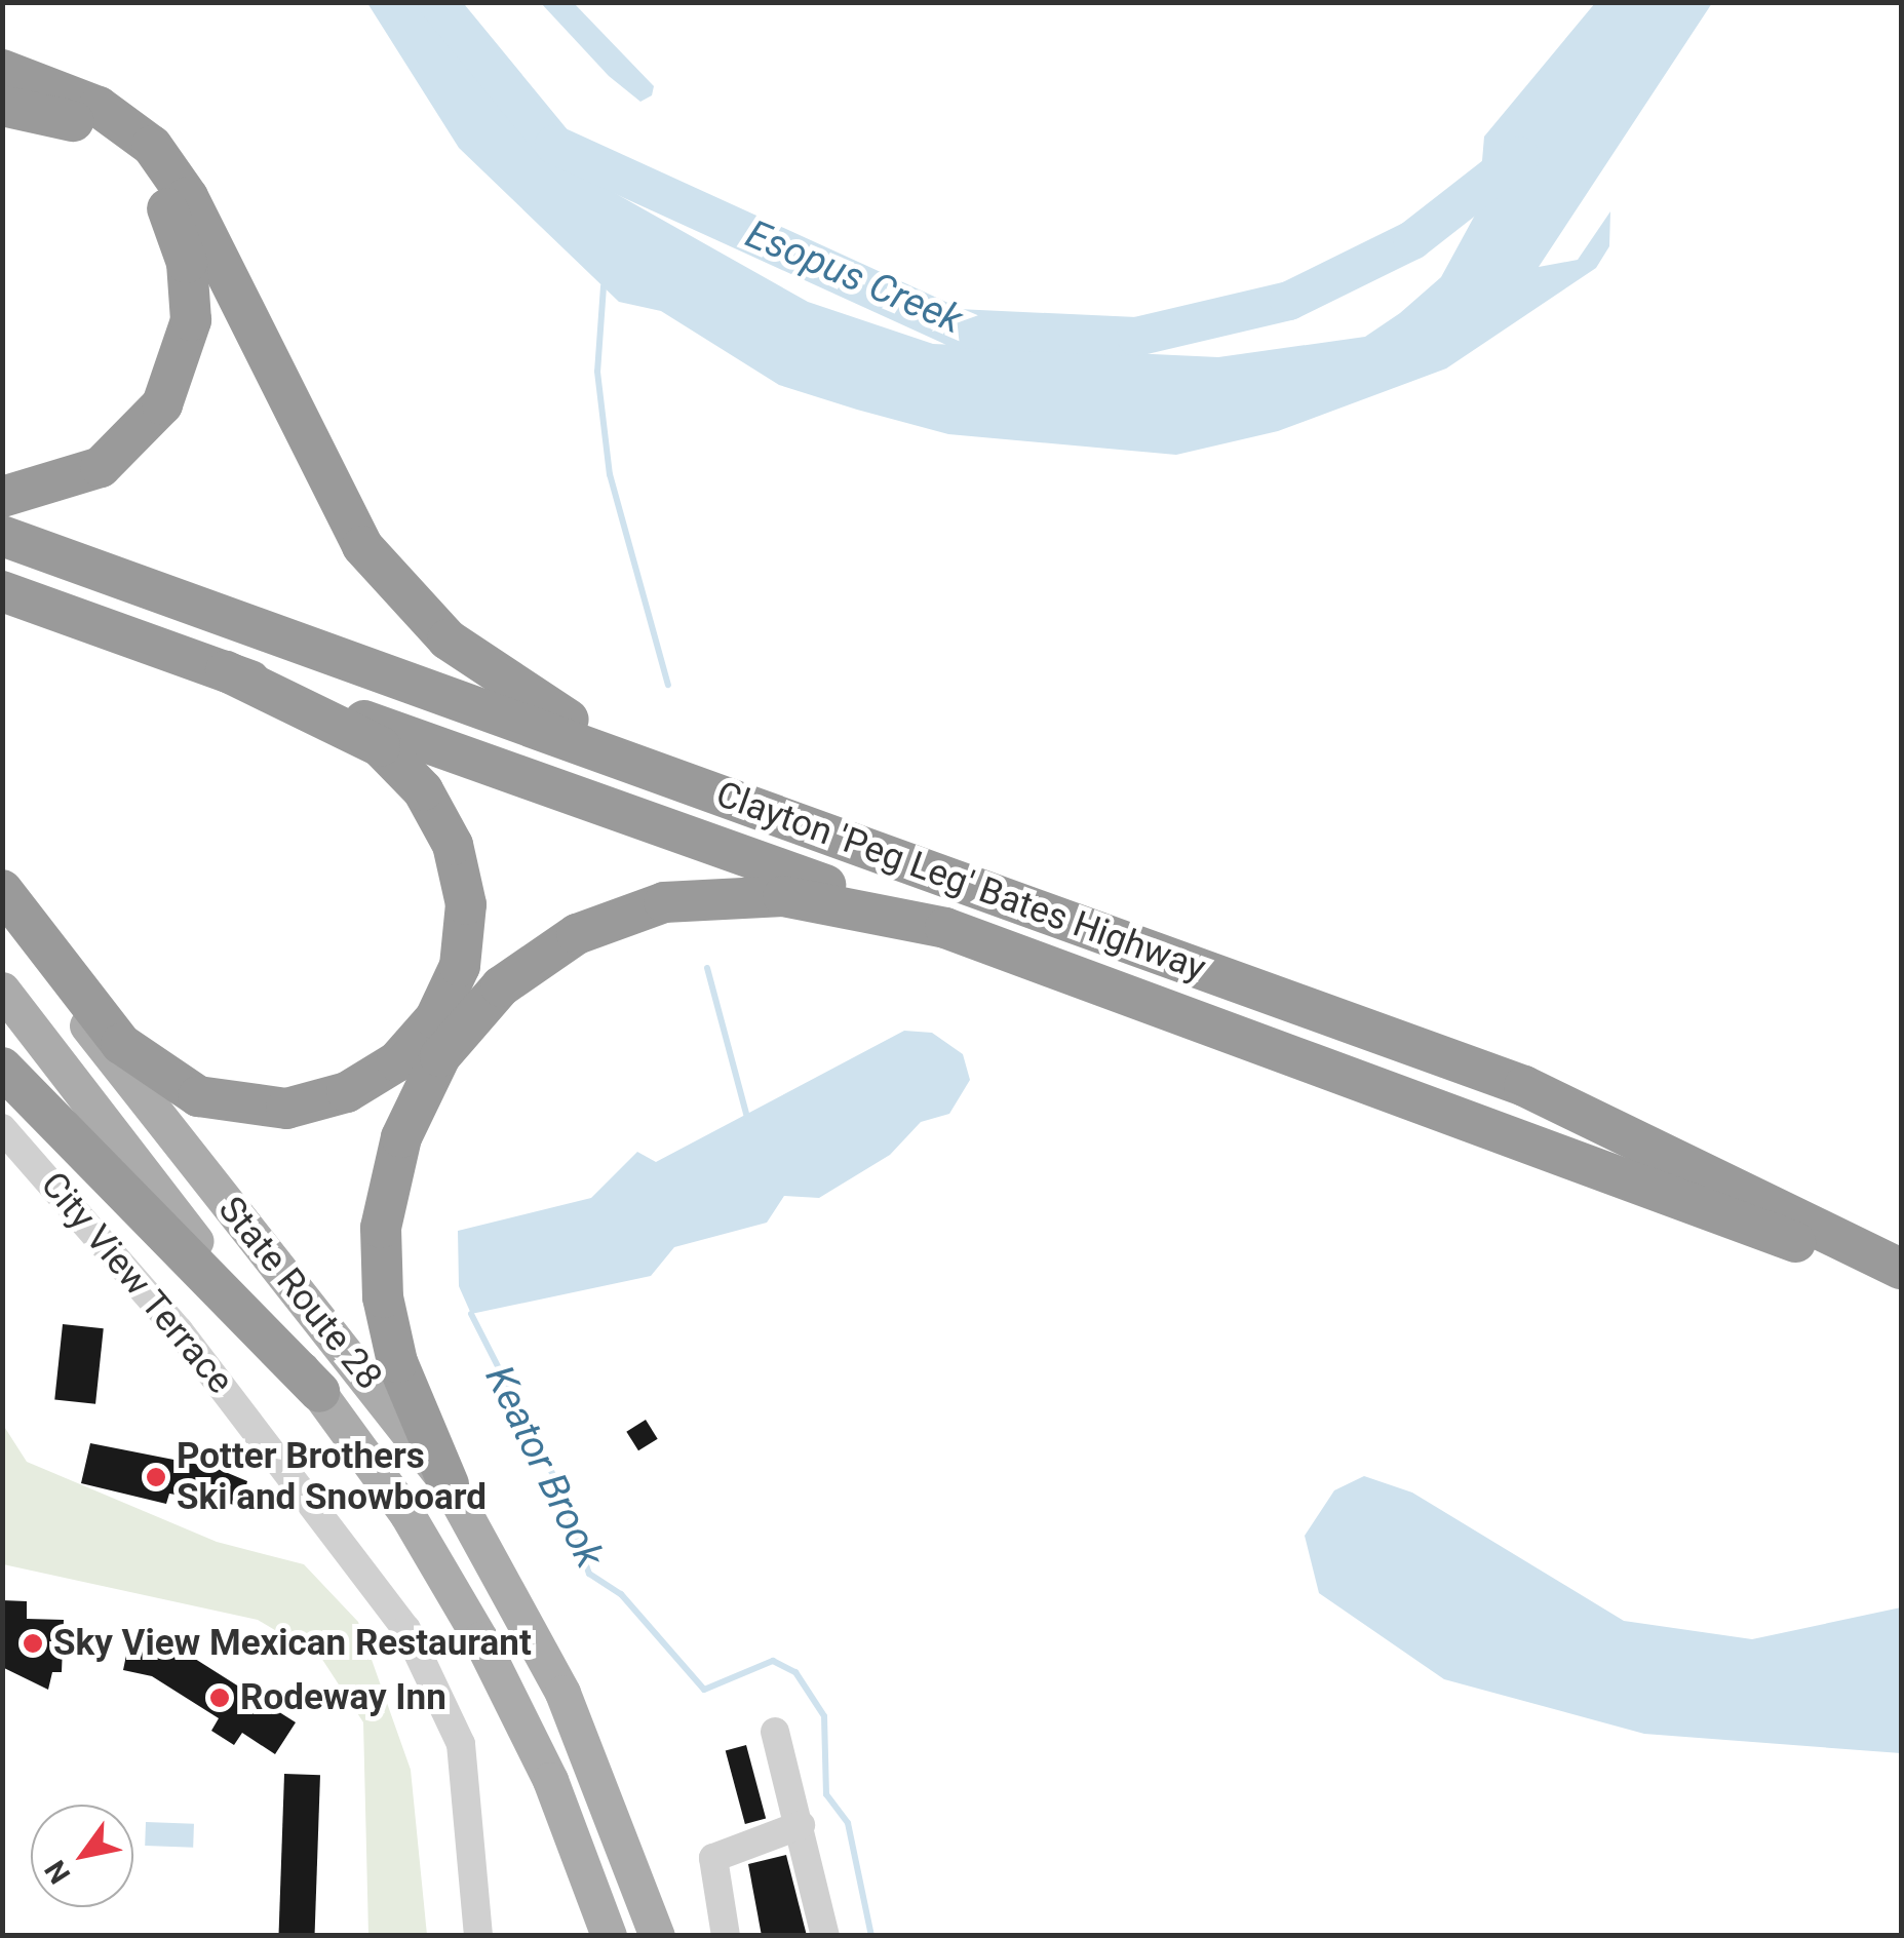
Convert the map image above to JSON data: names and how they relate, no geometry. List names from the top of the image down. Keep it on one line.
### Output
{"streets":{"highway":["Clayton 'Peg Leg' Bates Highway"],"main road":["State Route 28"],"street":["City View Terrace"]},"water":["Esopus Creek","Keator Brook"],"places":["Potter Brothers Ski and Snowboard","Sky View Mexican Restaurant","Rodeway Inn"],"north":"bottom left"}
